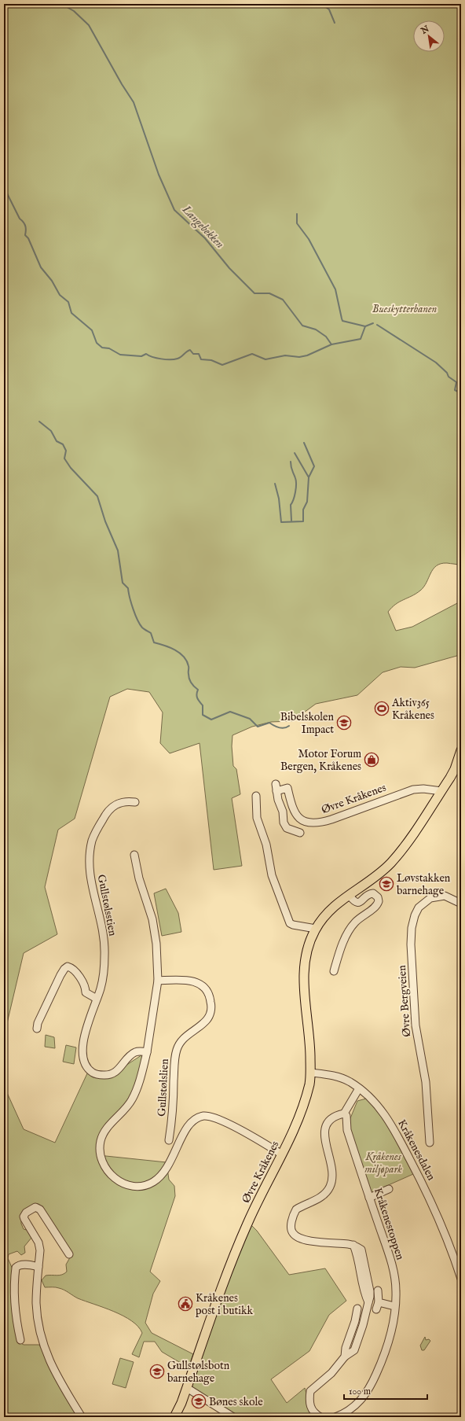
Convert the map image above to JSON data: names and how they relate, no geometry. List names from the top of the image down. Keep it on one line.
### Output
{"streets":{"main road":["Øvre Kråkenes"],"street":["Gullstølsstien","Øvre Bergveien","Gullstølslien","Kråkenesdalen","Kråkenestoppen"]},"crossings":[["Øvre Kråkenes","Kråkenesdalen"],["Gullstølsstien","Gullstølslien"]],"water":["Langebekken"],"parks":["Bueskytterbanen","Kråkenes miljøpark"],"places":{"sports":["Aktiv365 Kråkenes"],"school or university":["Bibelskolen Impact","Løvstakken barnehage","Gullstølsbotn barnehage","Bønes skole"],"shop":["Motor Forum Bergen, Kråkenes"],"public building":["Kråkenes post i butikk"]},"scale_bar":"100 m","north":"top left"}
